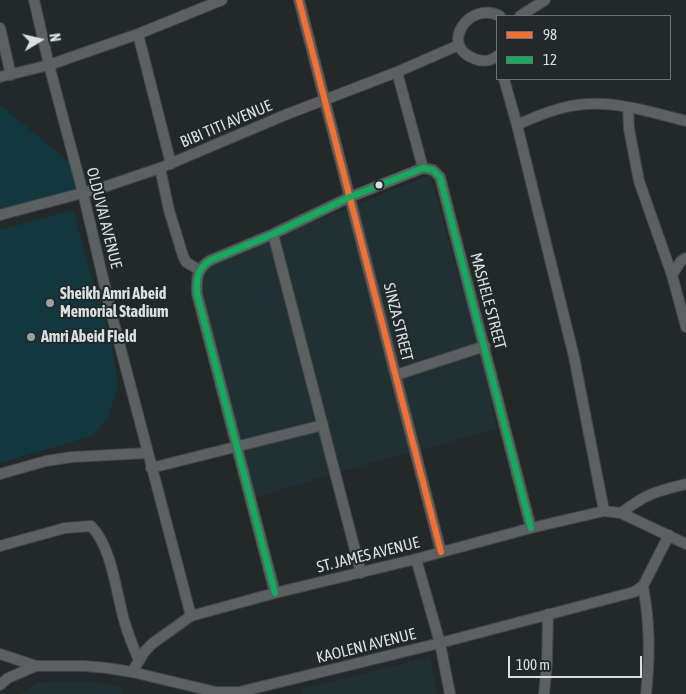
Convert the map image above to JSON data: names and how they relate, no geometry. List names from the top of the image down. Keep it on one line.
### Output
{"streets":{"street":["BIBI TITI AVENUE","OLDUVAI AVENUE","MASHELE STREET","SINZA STREET","ST. JAMES AVENUE","KAOLENI AVENUE"]},"crossings":[["BIBI TITI AVENUE","OLDUVAI AVENUE"],["BIBI TITI AVENUE","SINZA STREET"],["OLDUVAI AVENUE","ST. JAMES AVENUE"],["MASHELE STREET","ST. JAMES AVENUE"],["SINZA STREET","ST. JAMES AVENUE"],["ST. JAMES AVENUE","KAOLENI AVENUE"]],"places":["Sheikh Amri Abeid Memorial Stadium","Amri Abeid FIeld"],"lines":["transit line 98","transit line 12"],"legend":["98","12"],"scale_bar":"100 m","north":"right"}
